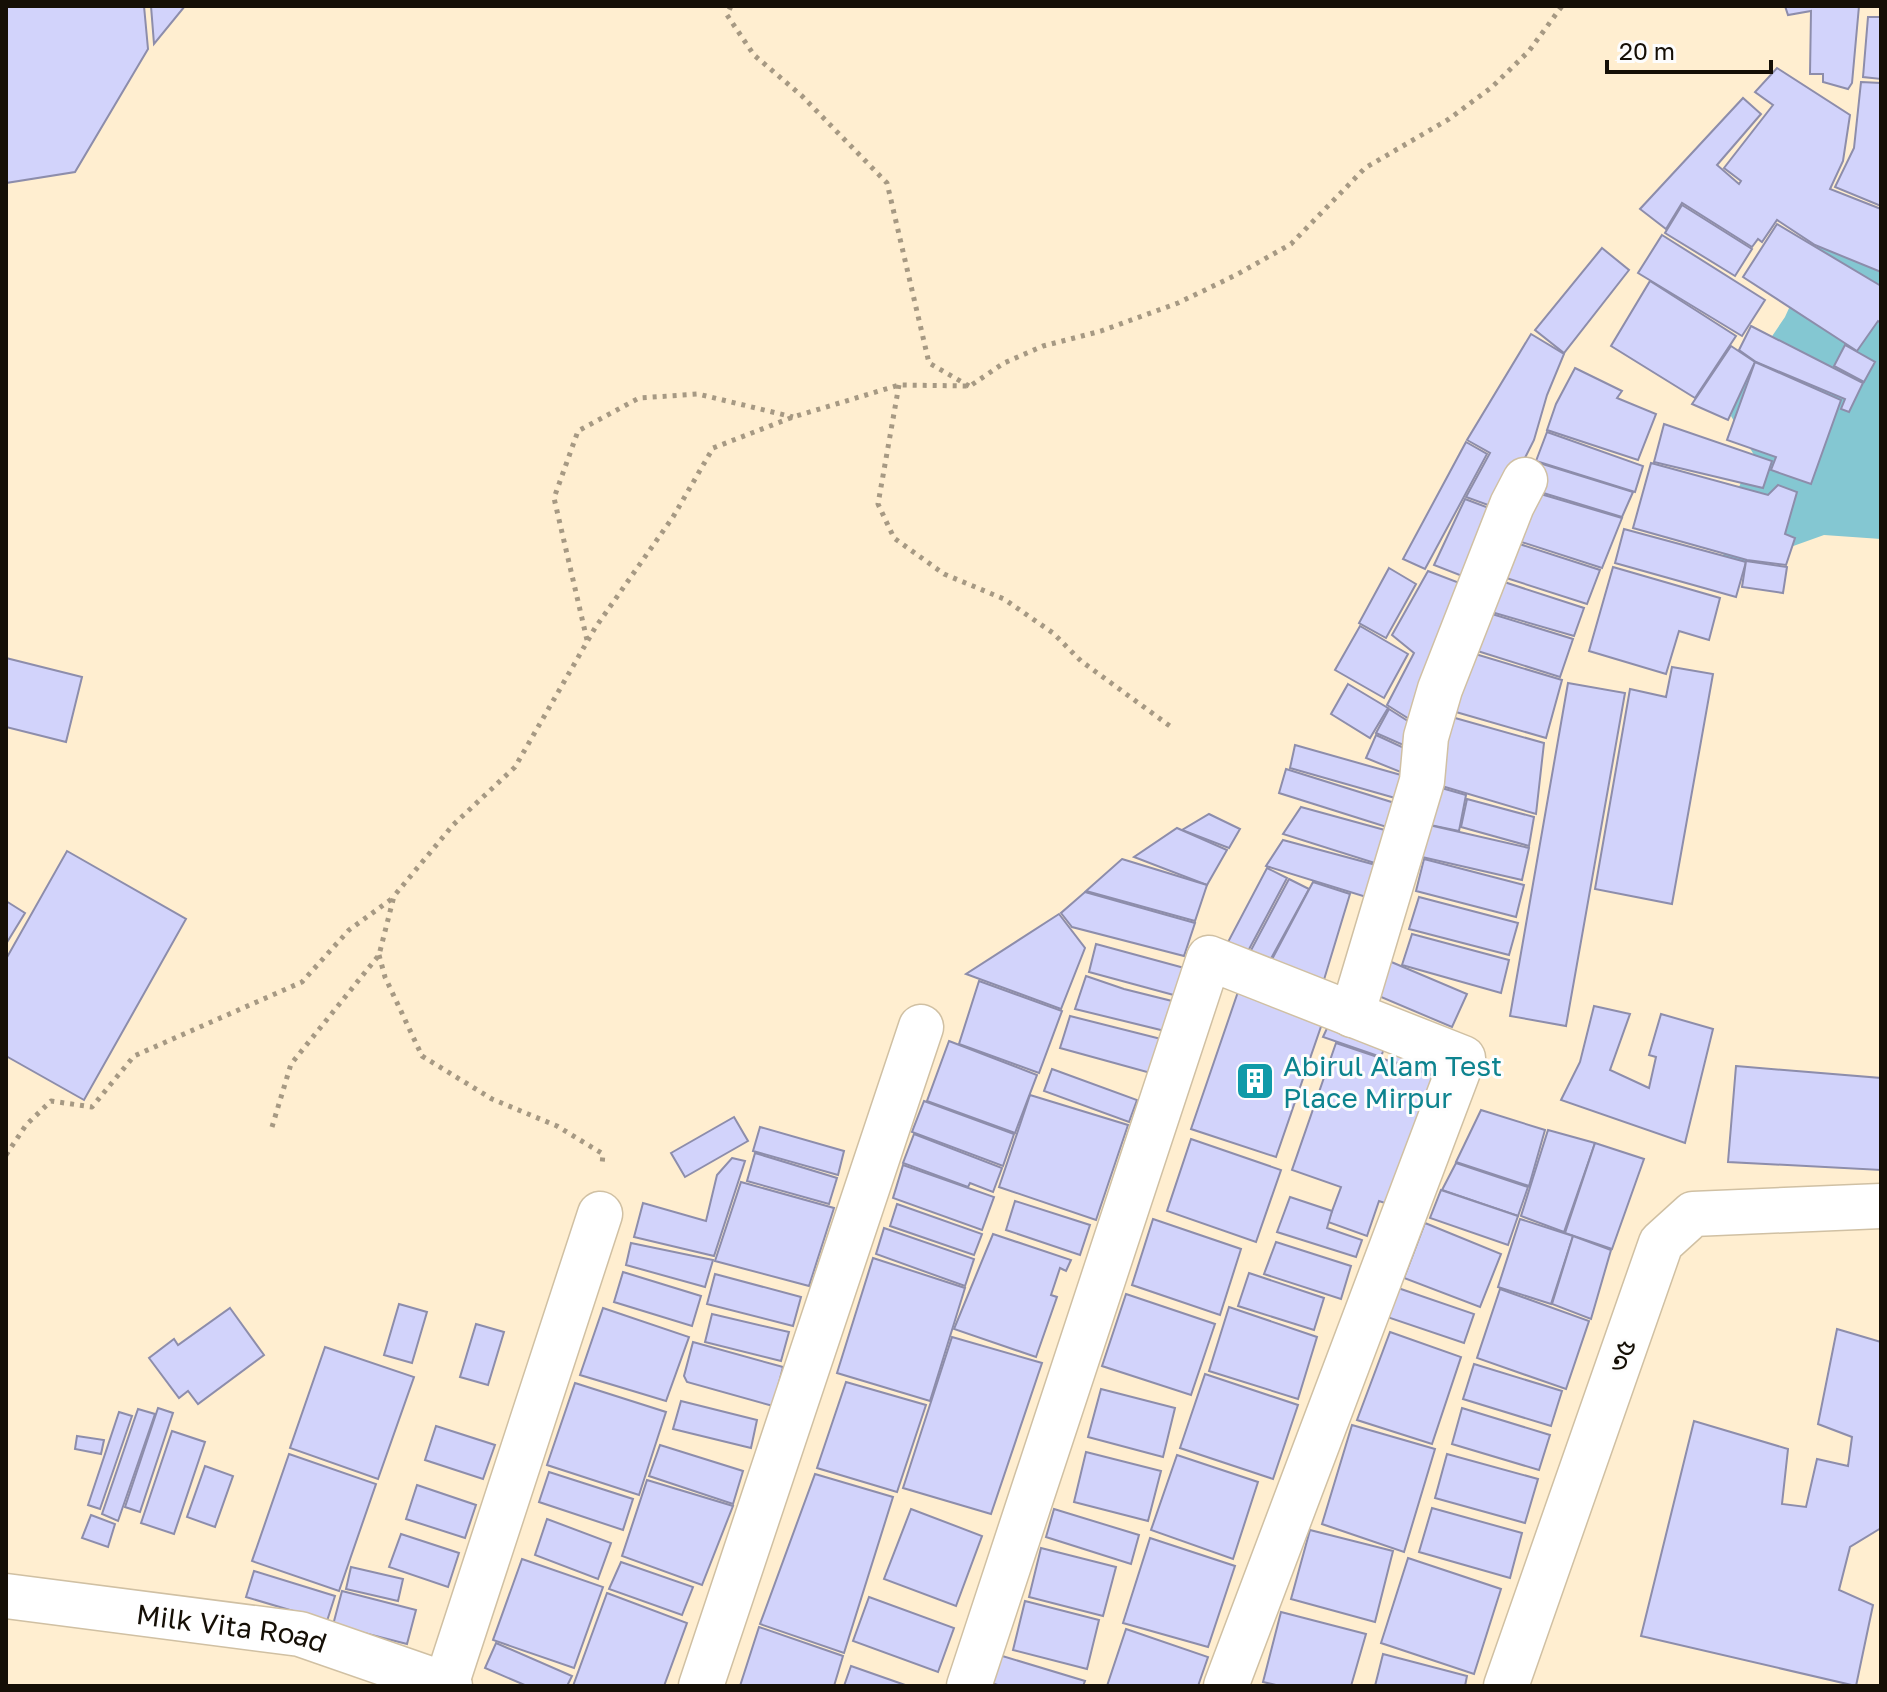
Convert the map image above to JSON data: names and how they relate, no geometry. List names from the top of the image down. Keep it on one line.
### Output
{"streets":{"street":["৩৫","Milk Vita Road"]},"places":{"building":["Abirul Alam Test Place Mirpur"]},"scale_bar":"20 m"}
